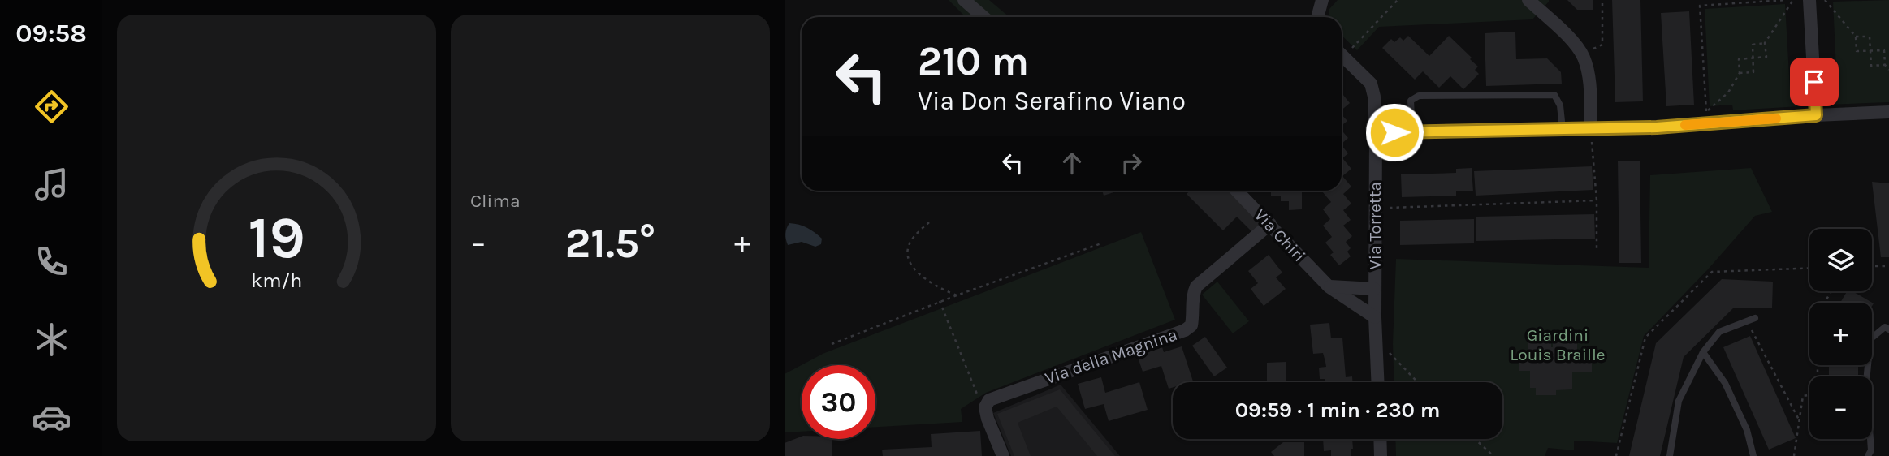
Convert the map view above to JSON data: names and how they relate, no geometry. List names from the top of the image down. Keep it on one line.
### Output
{"streets":{"street":["Via Torretta","Via Chiri","Via della Magnina"]},"crossings":[["Via Torretta","Via Chiri"],["Via Chiri","Via della Magnina"]],"parks":["Giardini Louis Braille"],"page":{"tabs":"09:58","tile":"Clima","turn":["210 m","Via Don Serafino Viano"],"heat":["−","21.5°","+"],"map_buttons":["+","−"],"limit":"30","trip":"09:59 · 1 min · 230 m","gauge":["19","km/h"]}}
